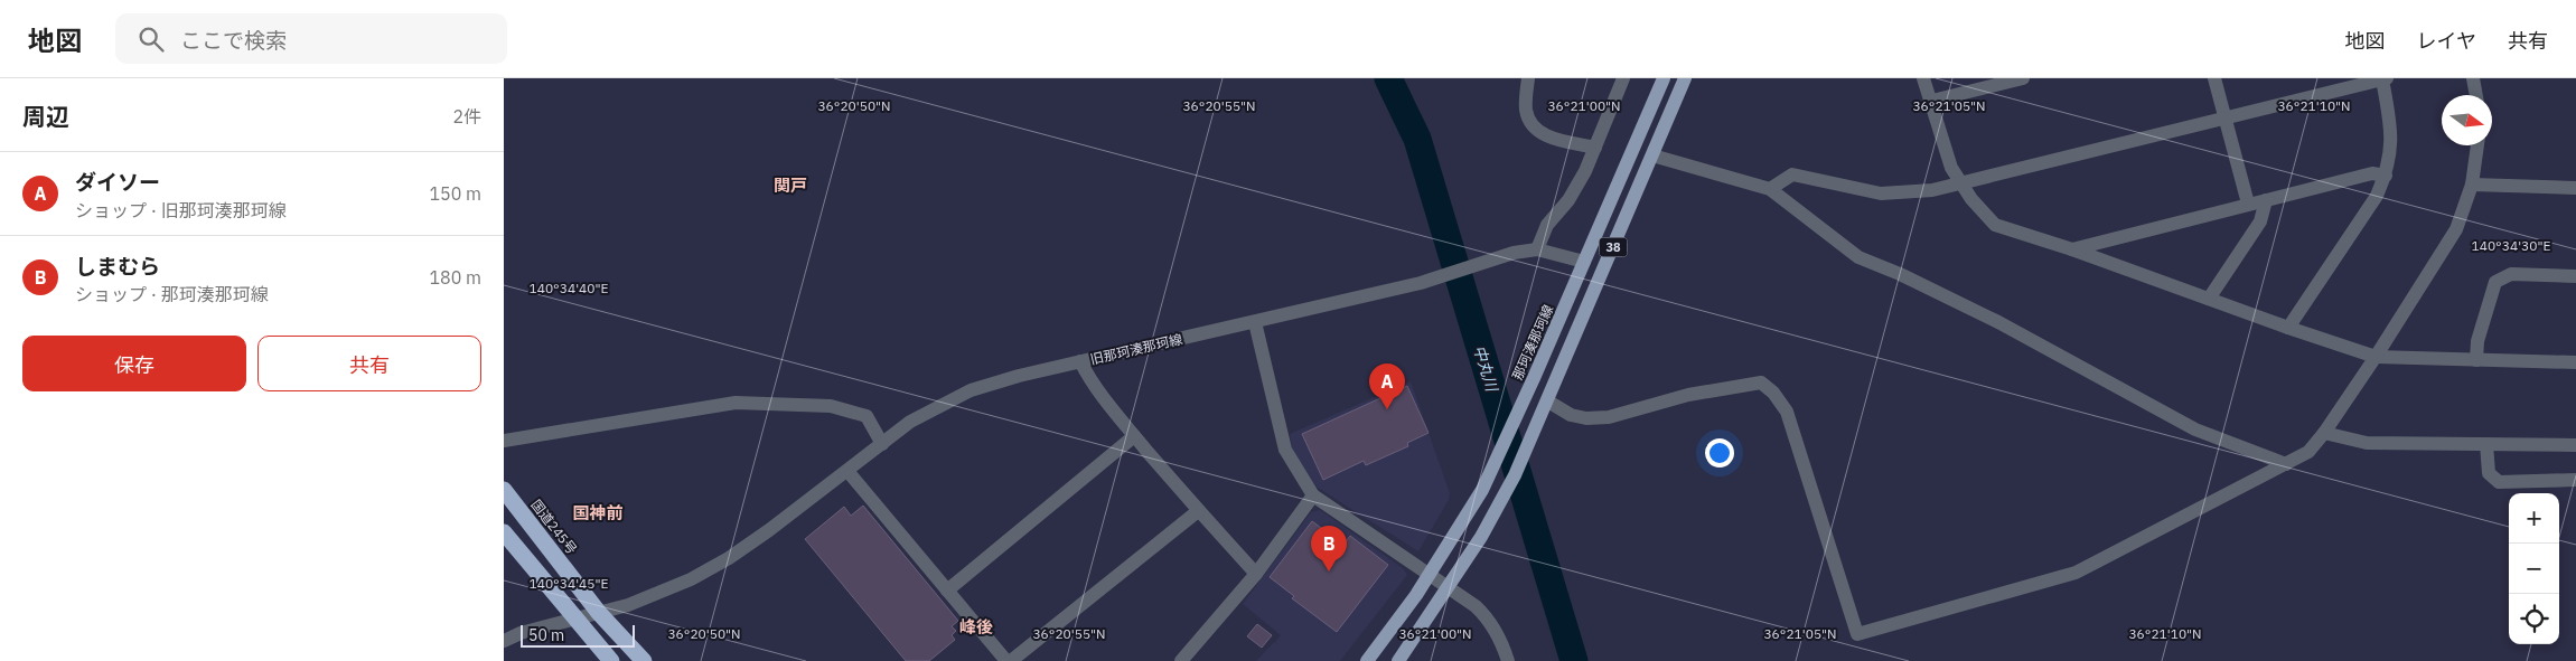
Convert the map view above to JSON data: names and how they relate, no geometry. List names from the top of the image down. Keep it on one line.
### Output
{"streets":{"highway":["国道245号"],"main road":["38","那珂湊那珂線"],"street":["旧那珂湊那珂線"]},"crossings":[["旧那珂湊那珂線","国道245号"]],"districts":["関戸","国神前","峰後"],"water":["中丸川"],"scale_bar":"50 m","north":"right","page":{"header":"地図","search":"ここで検索","nav":["地図","レイヤ","共有"],"heading":["周辺","2件"],"list":[{"mark":"A","name":"ダイソー","note":"ショップ · 旧那珂湊那珂線","value":"150 m"},{"mark":"B","name":"しまむら","note":"ショップ · 那珂湊那珂線","value":"180 m"}],"buttons":["保存","共有"],"pins":["A","B"],"map_buttons":["+","−"],"scale":"50 m"},"coordinates":["36°20'50\"N","36°20'55\"N","36°21'00\"N","36°21'05\"N","36°21'10\"N","140°34'30\"E","140°34'40\"E","140°34'45\"E"]}
